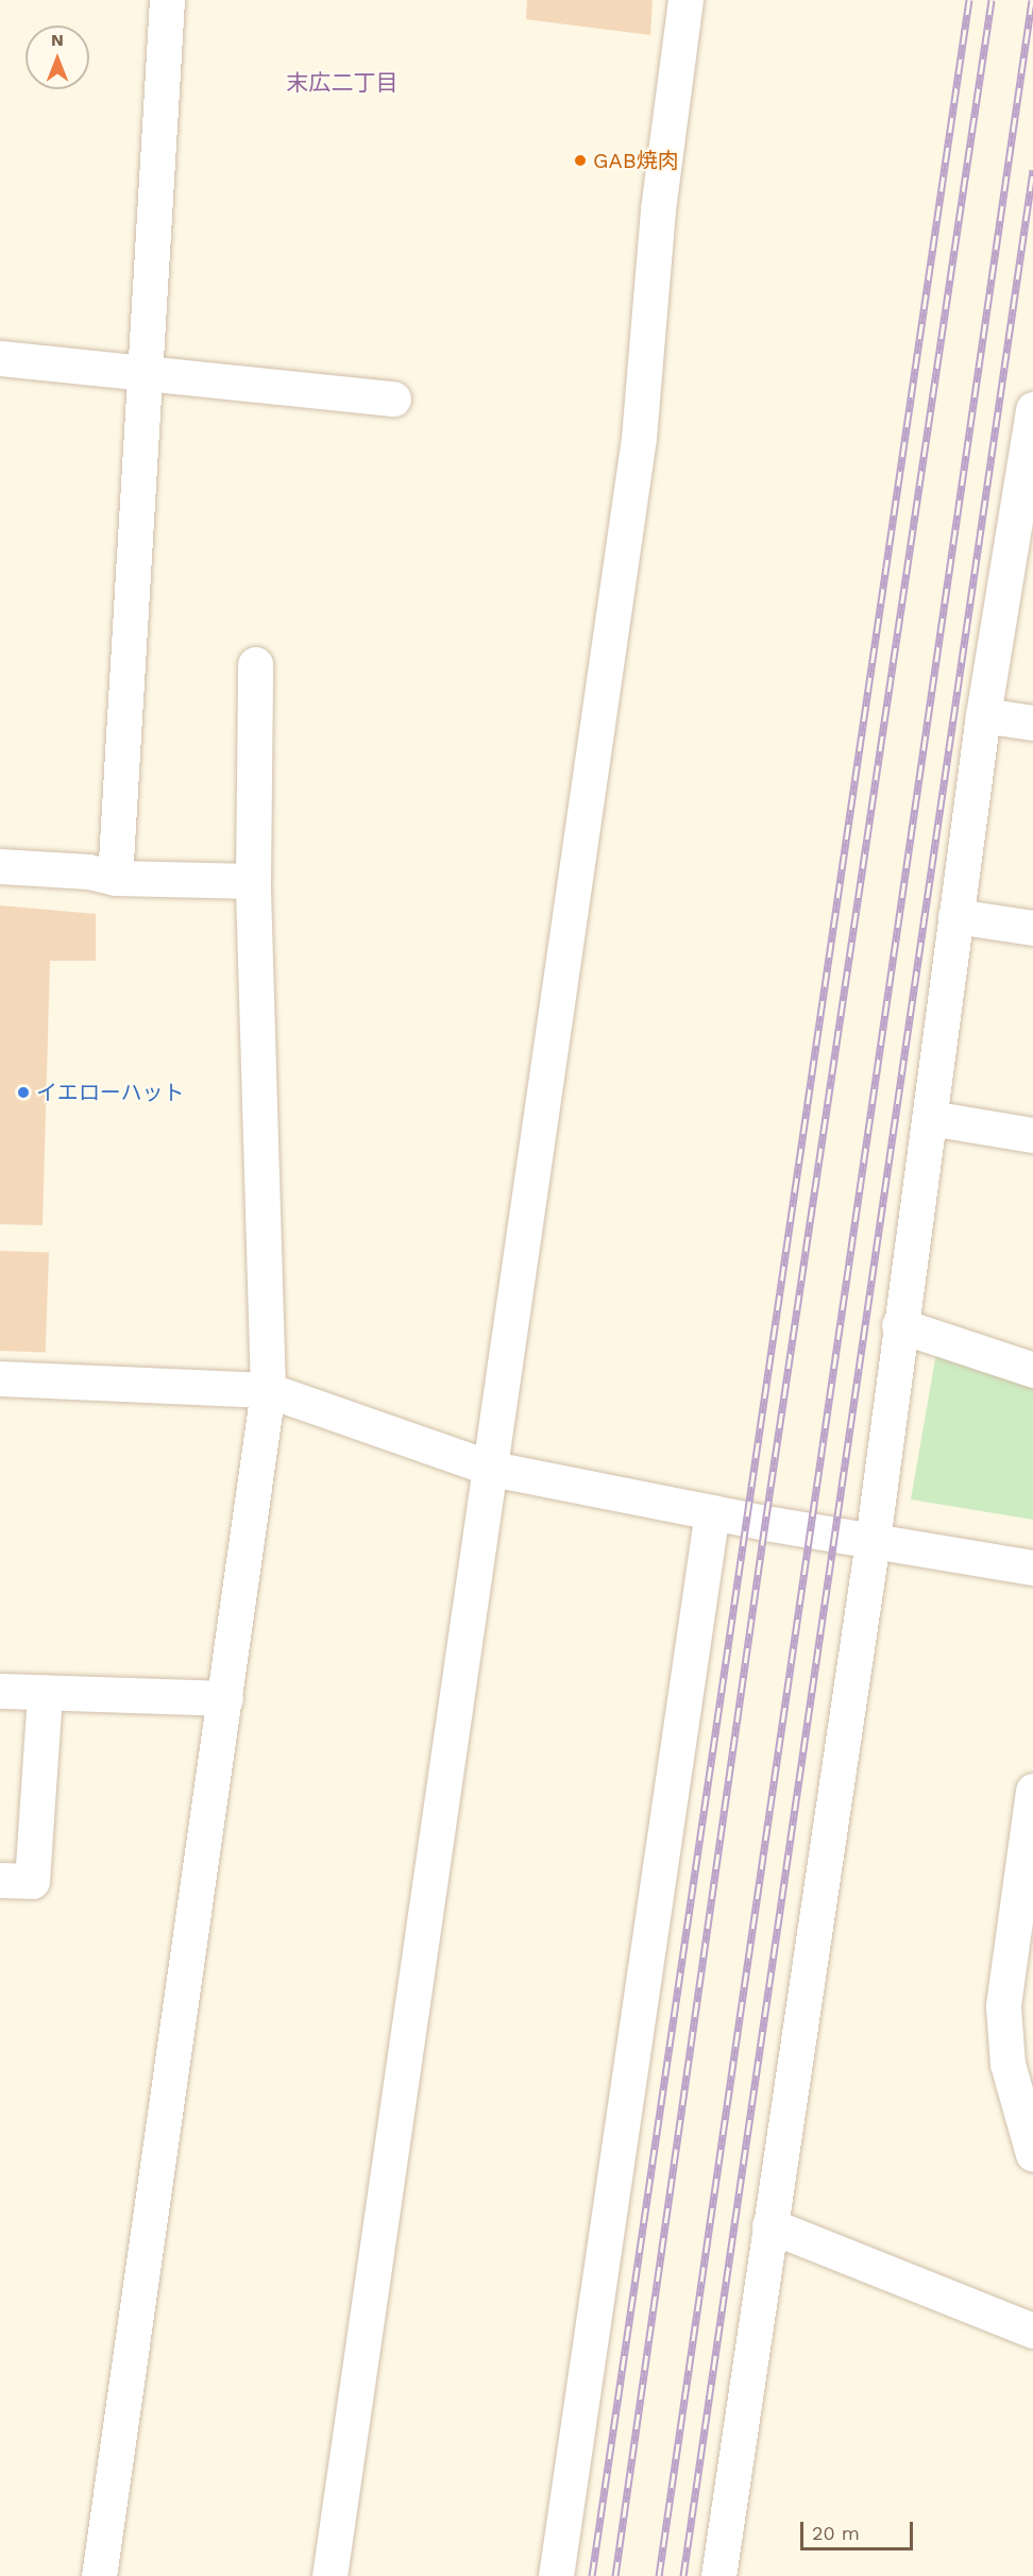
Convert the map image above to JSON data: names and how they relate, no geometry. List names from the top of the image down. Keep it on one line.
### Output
{"districts":["末広二丁目"],"places":["GAB焼肉","イエローハット"],"scale_bar":"20 m","north":"top"}
